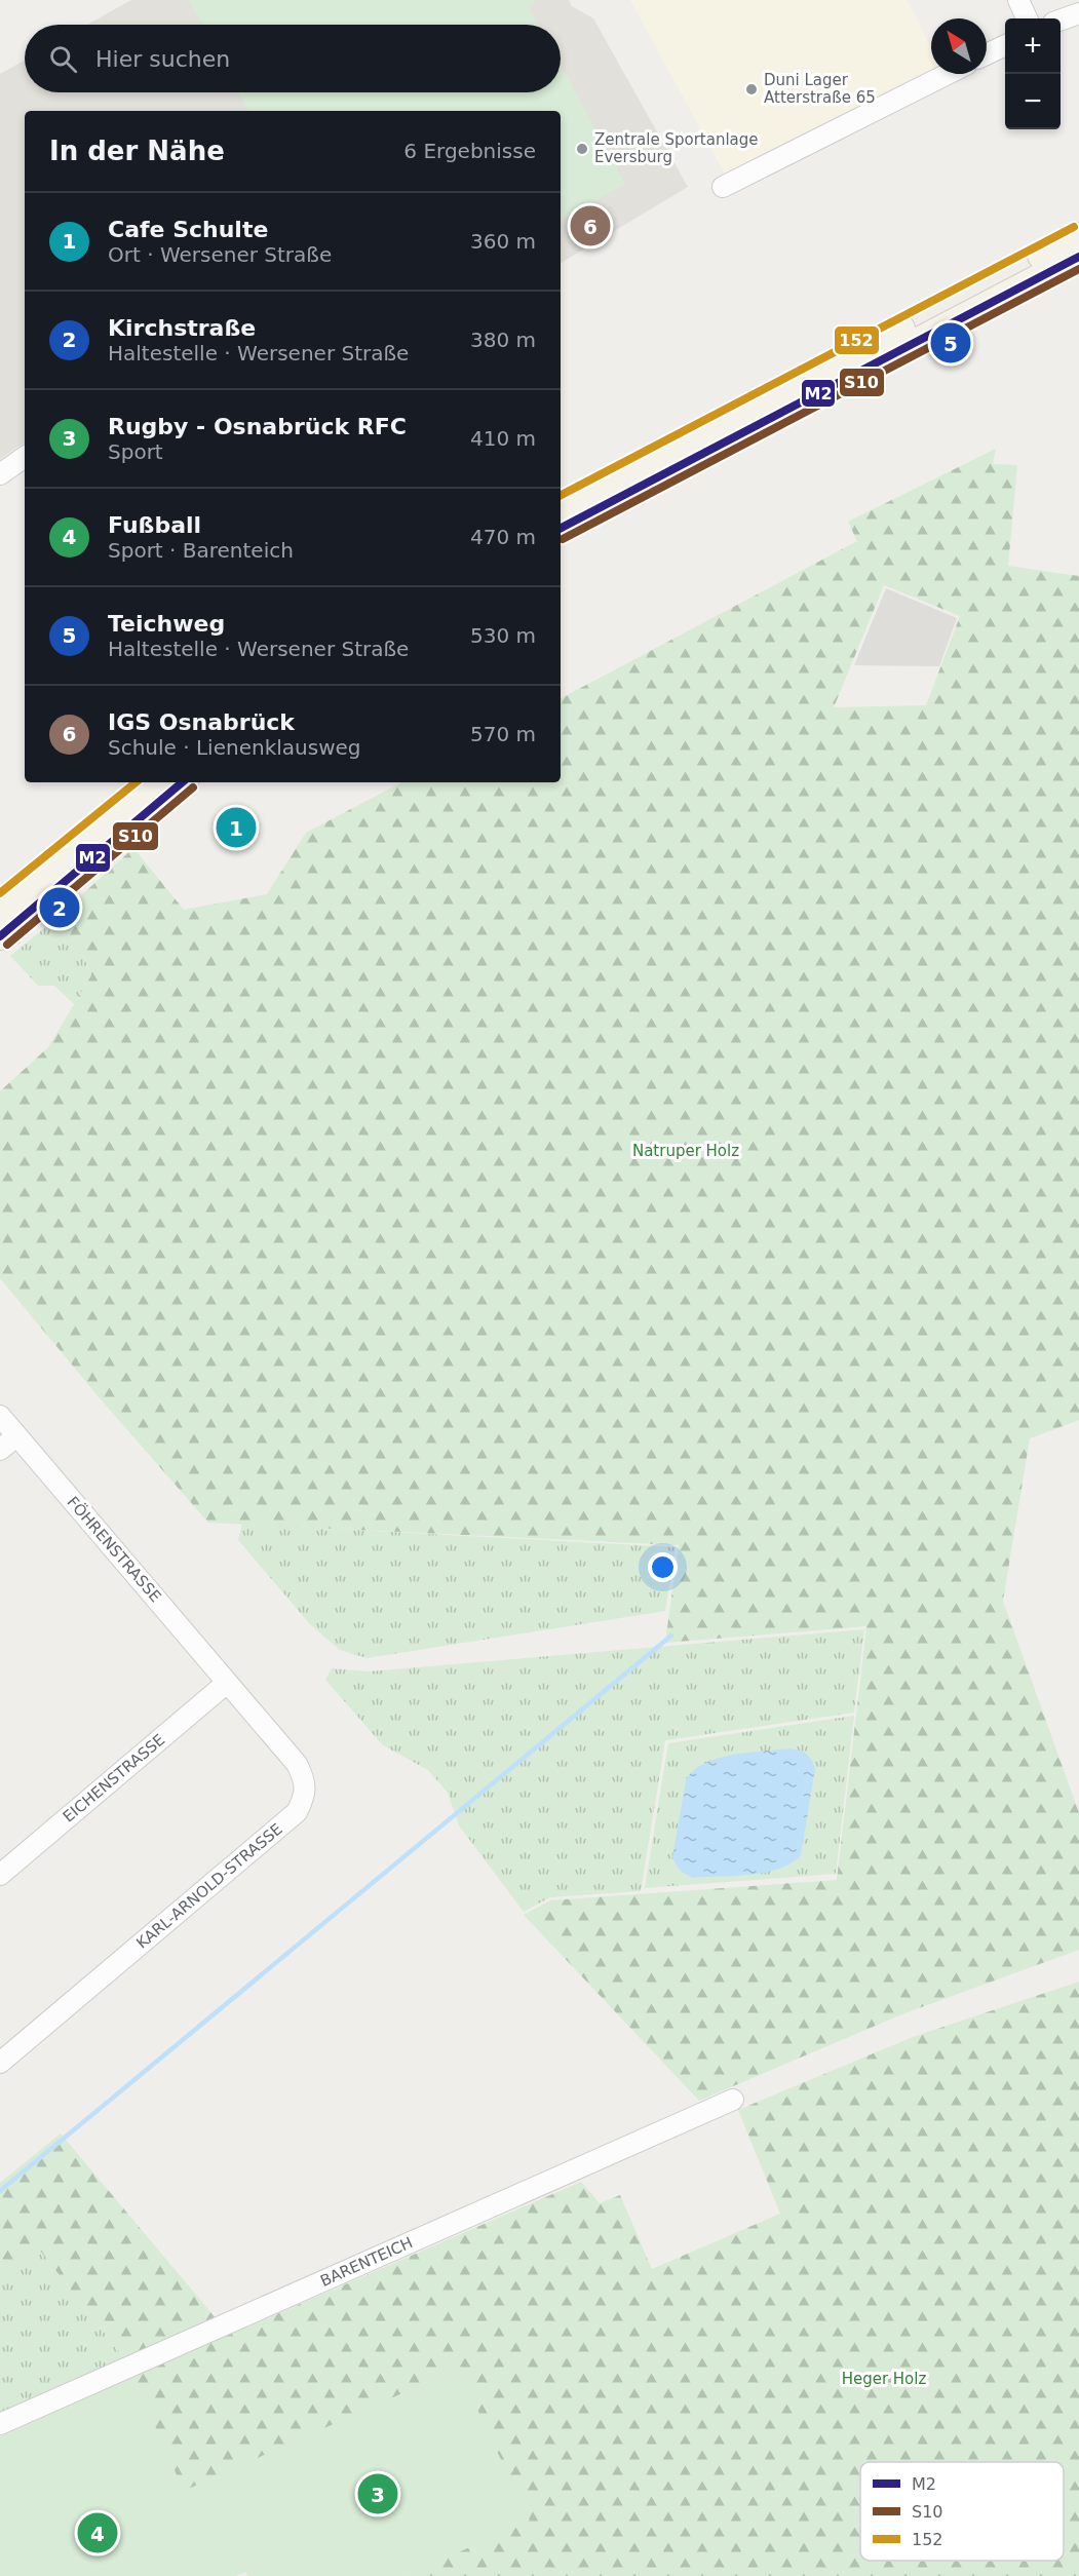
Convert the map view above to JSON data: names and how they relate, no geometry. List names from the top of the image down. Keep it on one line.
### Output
{"streets":{"street":["FÖHRENSTRASSE","EICHENSTRASSE","KARL-ARNOLD-STRASSE","BARENTEICH"]},"crossings":[["FÖHRENSTRASSE","EICHENSTRASSE"],["FÖHRENSTRASSE","KARL-ARNOLD-STRASSE"],["EICHENSTRASSE","KARL-ARNOLD-STRASSE"]],"parks":["Natruper Holz","Heger Holz"],"places":["Duni Lager Atterstraße 65","Zentrale Sportanlage Eversburg"],"lines":["transit line 152","transit line M2","transit line S10"],"legend":["M2","S10","152"],"north":"top left","page":{"map_buttons":["+","−"],"search":"Hier suchen","heading":["In der Nähe","6 Ergebnisse"],"list":[{"mark":"1","name":"Cafe Schulte","note":"Ort · Wersener Straße","value":"360 m"},{"mark":"2","name":"Kirchstraße","note":"Haltestelle · Wersener Straße","value":"380 m"},{"mark":"3","name":"Rugby - Osnabrück RFC","note":"Sport","value":"410 m"},{"mark":"4","name":"Fußball","note":"Sport · Barenteich","value":"470 m"},{"mark":"5","name":"Teichweg","note":"Haltestelle · Wersener Straße","value":"530 m"},{"mark":"6","name":"IGS Osnabrück","note":"Schule · Lienenklausweg","value":"570 m"}],"pins":["6","5","1","2","3","4"]}}
